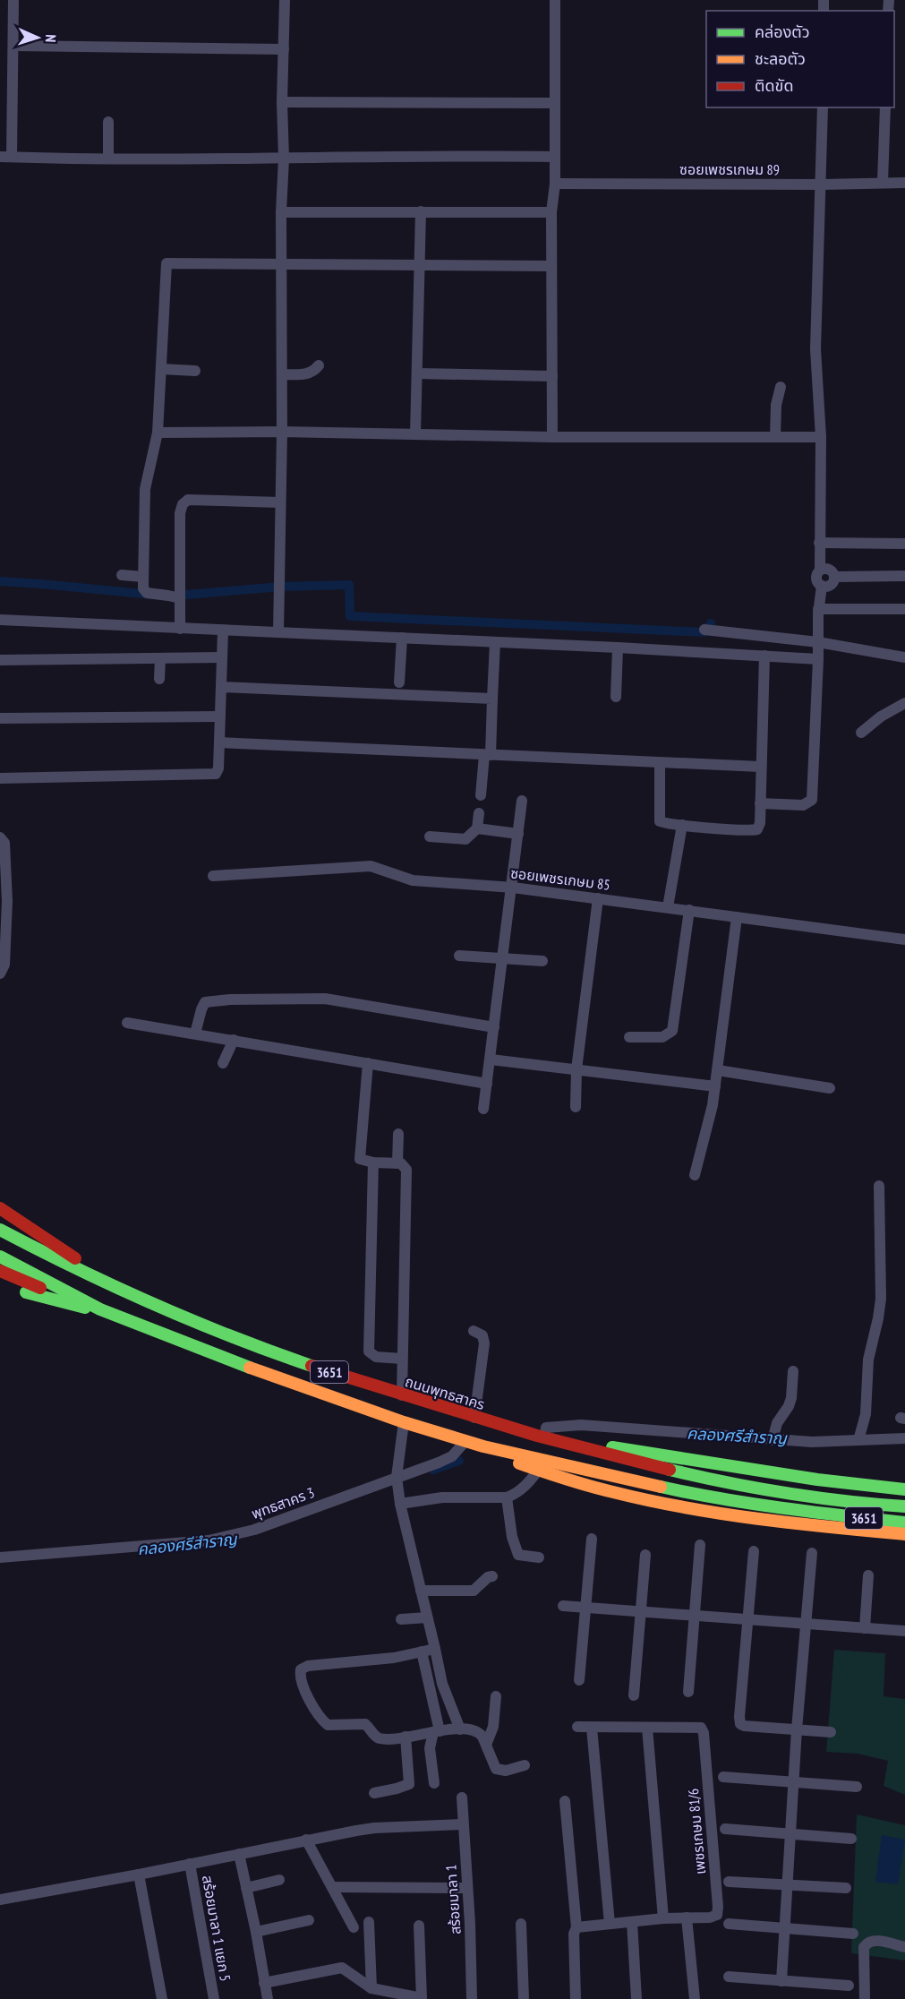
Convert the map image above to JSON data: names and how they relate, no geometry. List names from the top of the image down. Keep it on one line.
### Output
{"streets":{"main road":["3651","ถนนพุทธสาคร"],"street":["ซอยเพชรเกษม 89","ซอยเพชรเกษม 85","พุทธสาคร 3","เพชรเกษม 81/6","สร้อยมาลา 1","สร้อยมาลา 1 แยก 5"]},"crossings":[["3651","พุทธสาคร 3"]],"water":["คลองศรีสำราญ"],"legend":["คล่องตัว","ชะลอตัว","ติดขัด"],"north":"right"}
